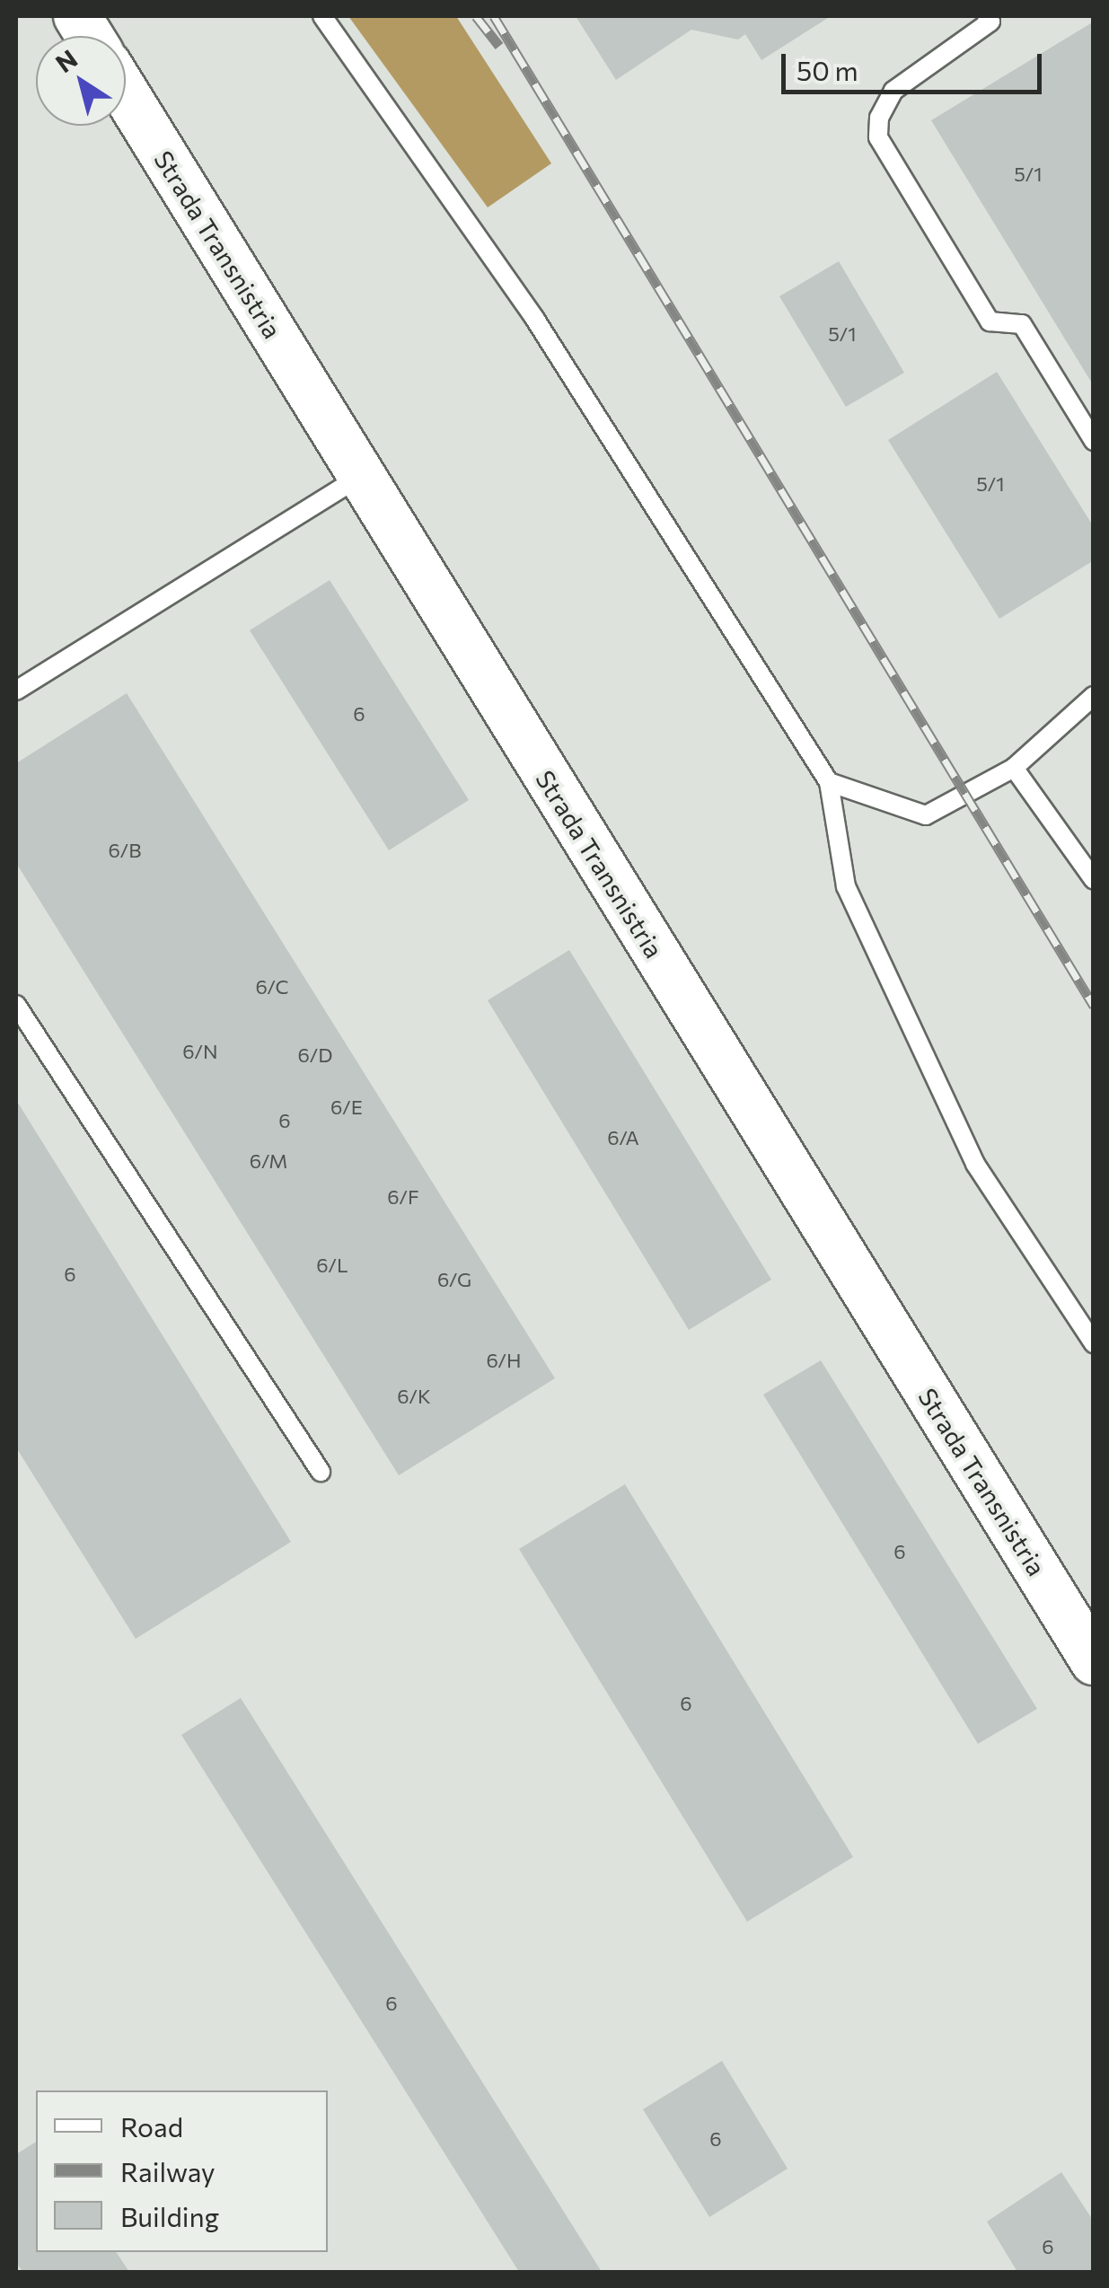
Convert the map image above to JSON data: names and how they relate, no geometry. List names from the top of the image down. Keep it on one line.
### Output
{"streets":{"street":["Strada Transnistria"]},"house_numbers":["5/1","5/1","5/1","6","6/B","6/C","6/N","6/D","6/E","6","6/A","6/M","6/F","6/L","6","6/G","6/H","6/K","6","6","6","6","6"],"legend":["Road","Railway","Building"],"scale_bar":"50 m","north":"top left"}
